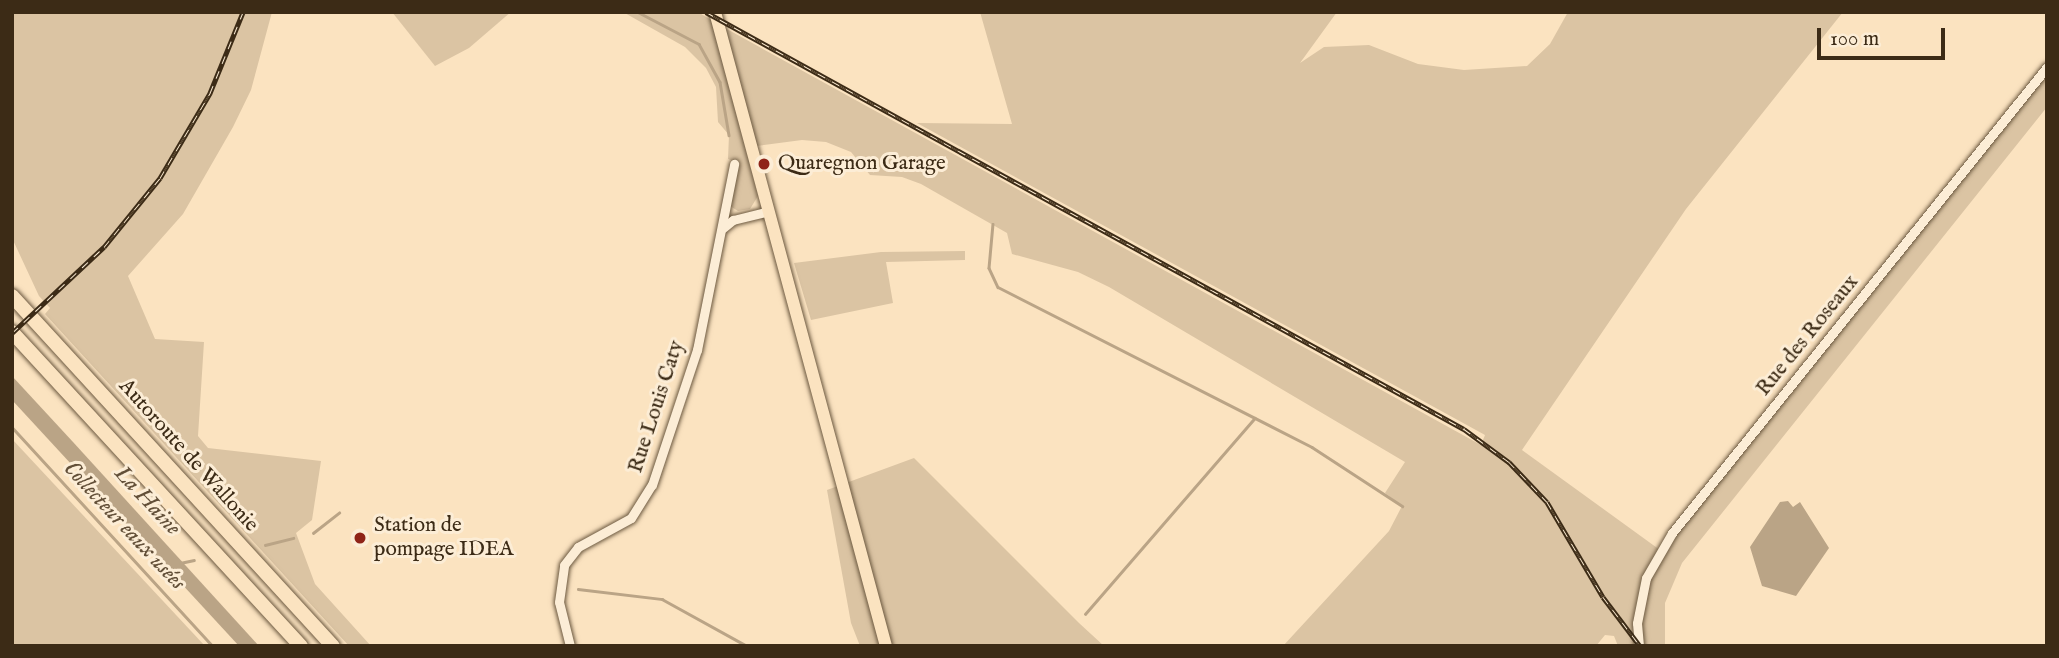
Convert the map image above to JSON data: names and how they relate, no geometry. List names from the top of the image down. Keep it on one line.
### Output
{"streets":{"highway":["Autoroute de Wallonie"],"street":["Rue des Roseaux","Rue Louis Caty"]},"water":["La Haine","Collecteur eaux usées"],"places":["Quaregnon Garage","Station de pompage IDEA"],"scale_bar":"100 m"}
